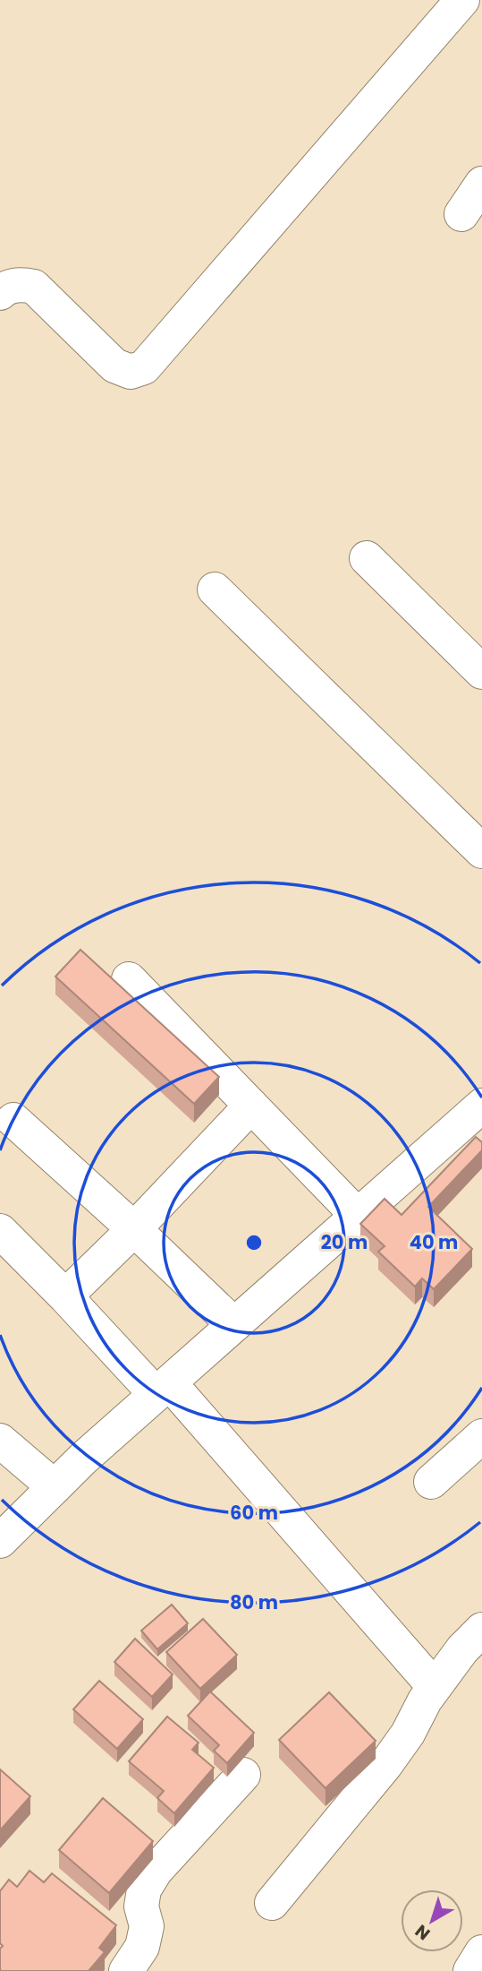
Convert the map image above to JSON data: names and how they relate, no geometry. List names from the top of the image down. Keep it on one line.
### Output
{"north":"bottom left","rings":["20 m","40 m","60 m","80 m"]}
